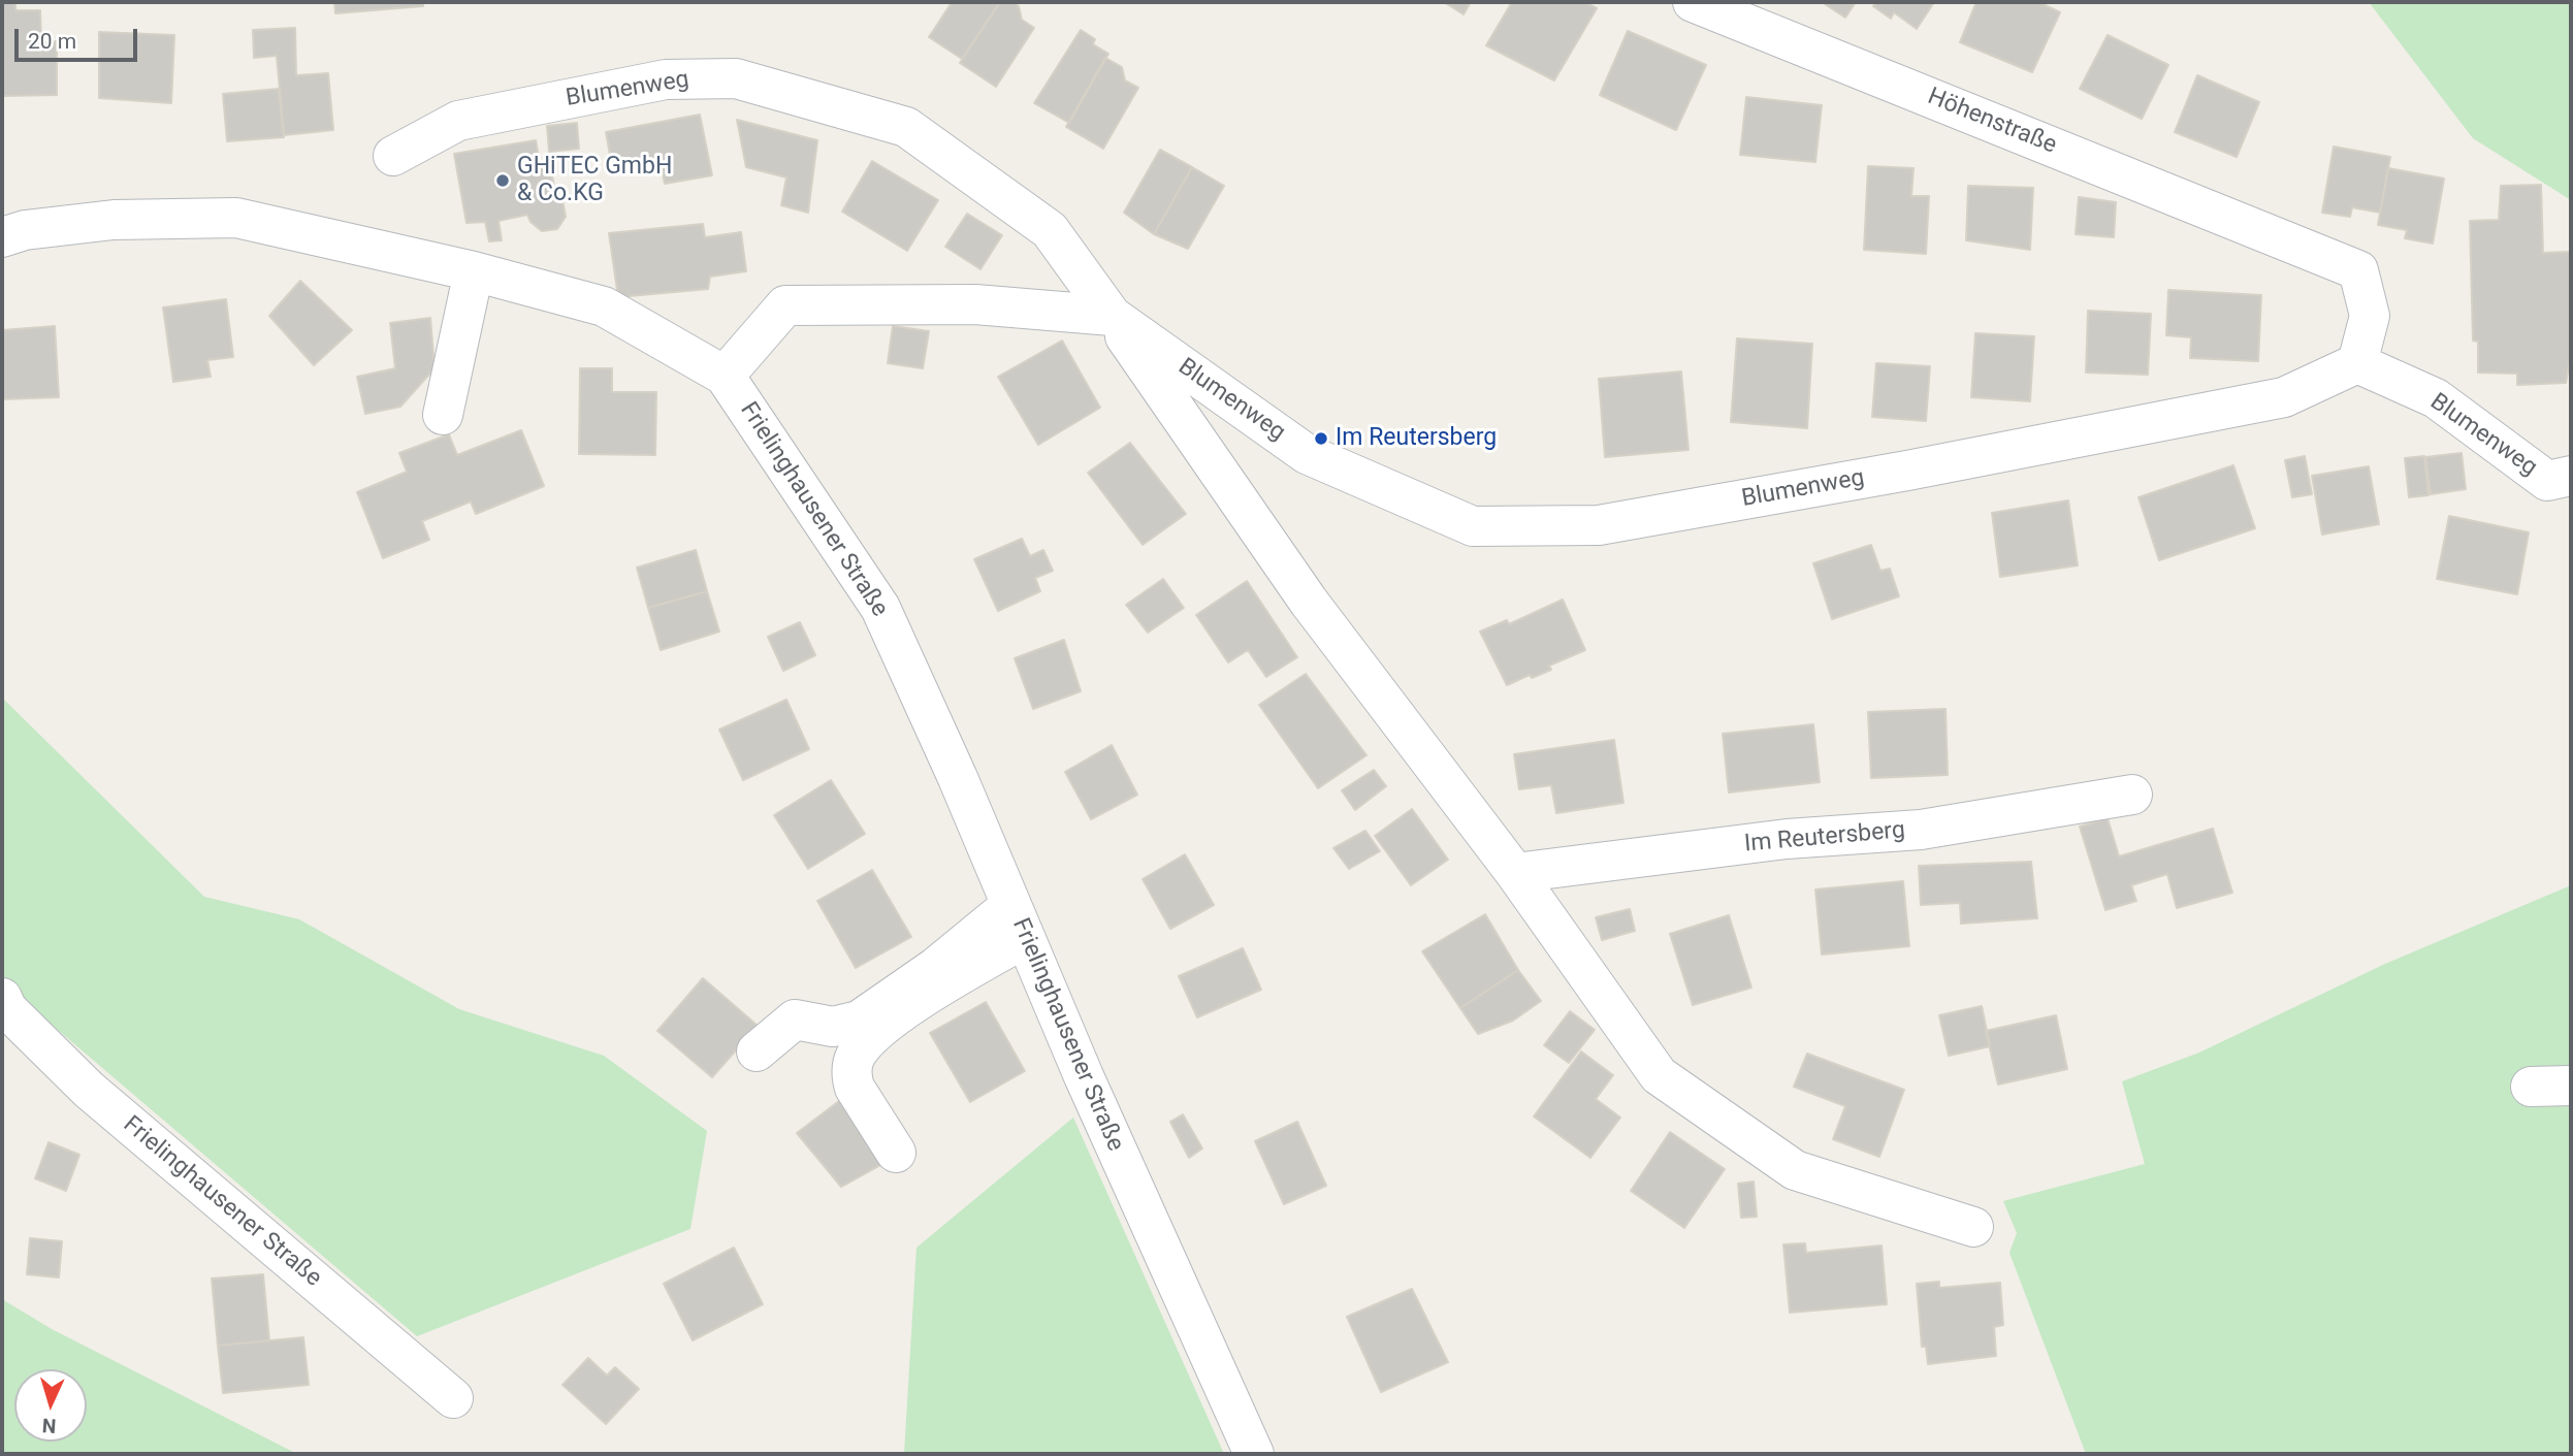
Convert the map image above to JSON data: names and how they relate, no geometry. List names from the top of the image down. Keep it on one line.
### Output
{"streets":{"street":["Blumenweg","Höhenstraße","Frielinghausener Straße","Im Reutersberg"]},"crossings":[["Blumenweg","Höhenstraße"]],"places":["GHiTEC GmbH & Co.KG","Im Reutersberg"],"scale_bar":"20 m","north":"bottom"}
